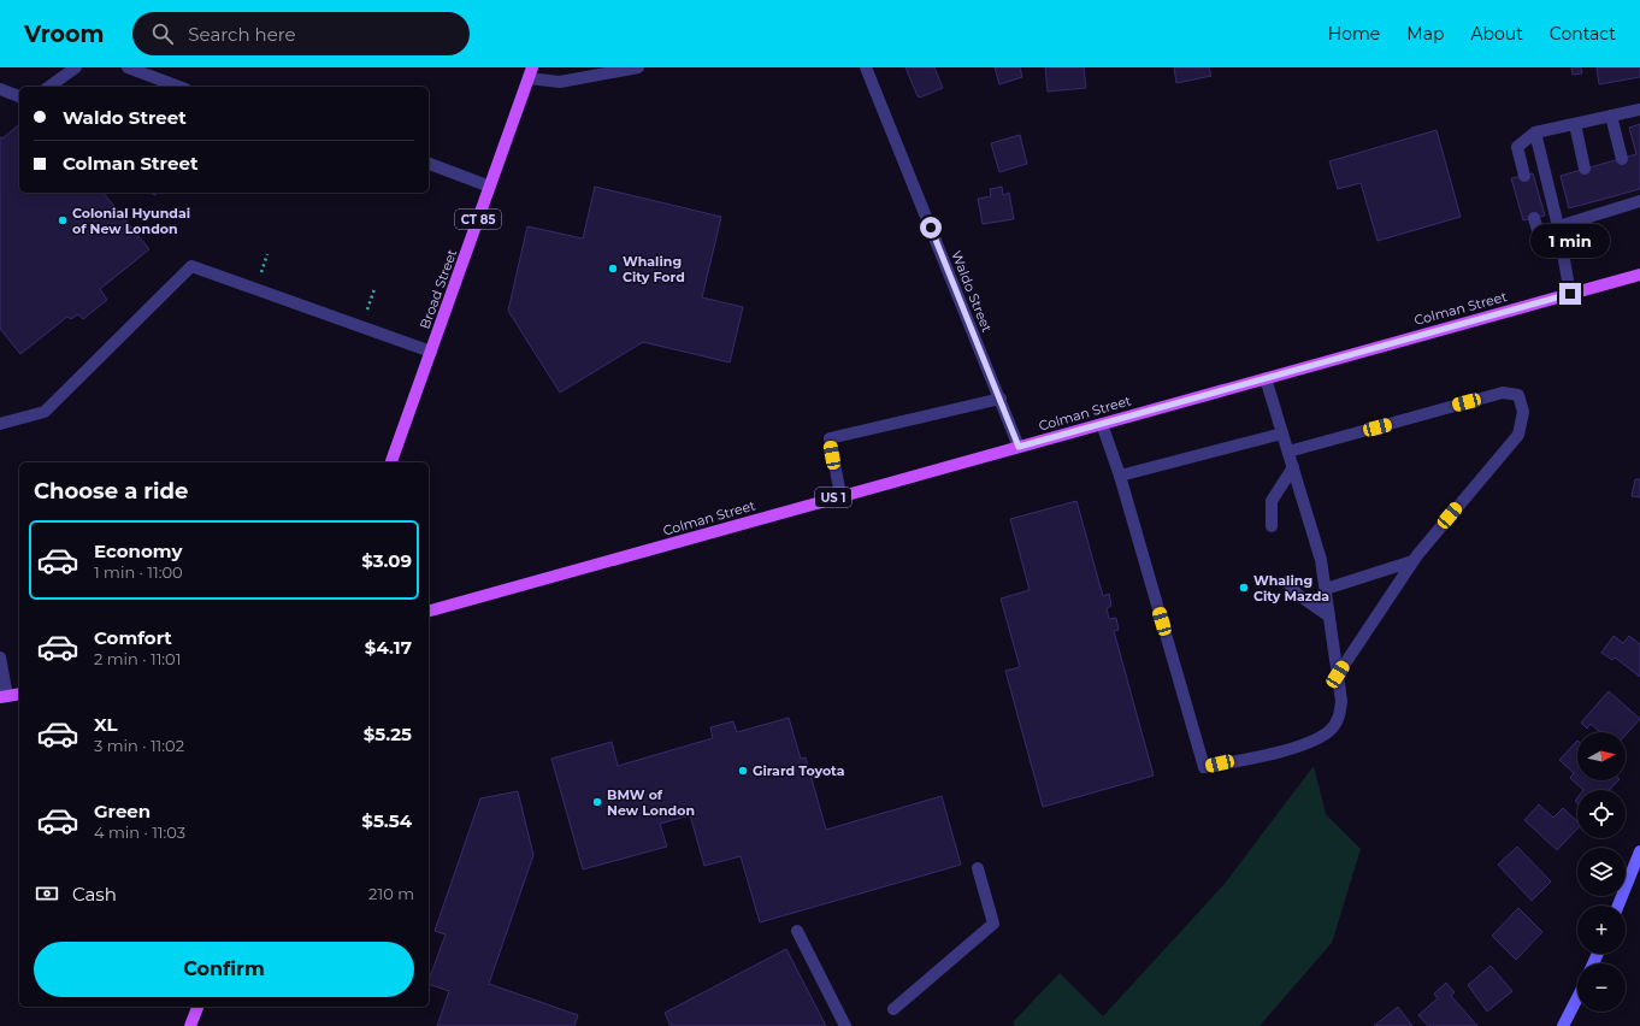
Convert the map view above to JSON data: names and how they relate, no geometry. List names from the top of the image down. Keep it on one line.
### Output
{"streets":{"main road":["CT 85","Broad Street","Colman Street","US 1"],"street":["Waldo Street"]},"crossings":[["Waldo Street","Colman Street"]],"places":["Colonial Hyundai of New London","Whaling City Ford","Whaling City Mazda","Girard Toyota","BMW of New London"],"north":"right","page":{"header":"Vroom","search":"Search here","nav":["Home","Map","About","Contact"],"banner":["Waldo Street","Colman Street"],"bubble":"1 min","heading":"Choose a ride","list":[{"name":"Economy","note":"1 min · 11:00","value":"$3.09"},{"name":"Comfort","note":"2 min · 11:01","value":"$4.17"},{"name":"XL","note":"3 min · 11:02","value":"$5.25"},{"name":"Green","note":"4 min · 11:03","value":"$5.54"}],"map_buttons":["+","−"],"pay":["Cash","210 m"],"buttons":"Confirm"}}
